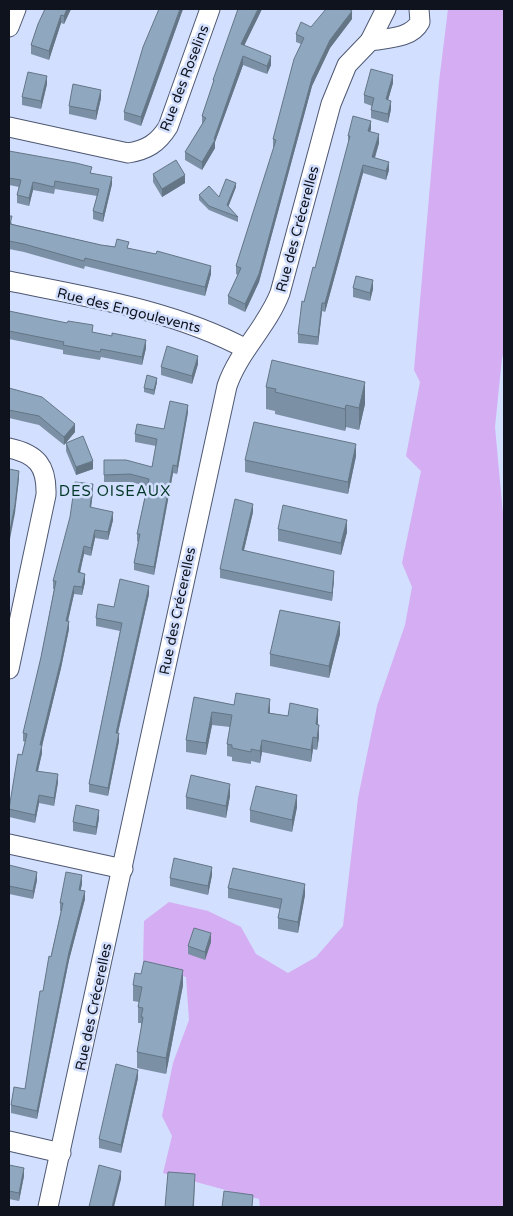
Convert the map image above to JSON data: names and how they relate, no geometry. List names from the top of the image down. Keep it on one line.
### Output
{"streets":{"street":["Rue des Roselins","Rue des Crécerelles","Rue des Engoulevents"]},"crossings":[["Rue des Crécerelles","Rue des Engoulevents"]],"districts":["DES OISEAUX"]}
